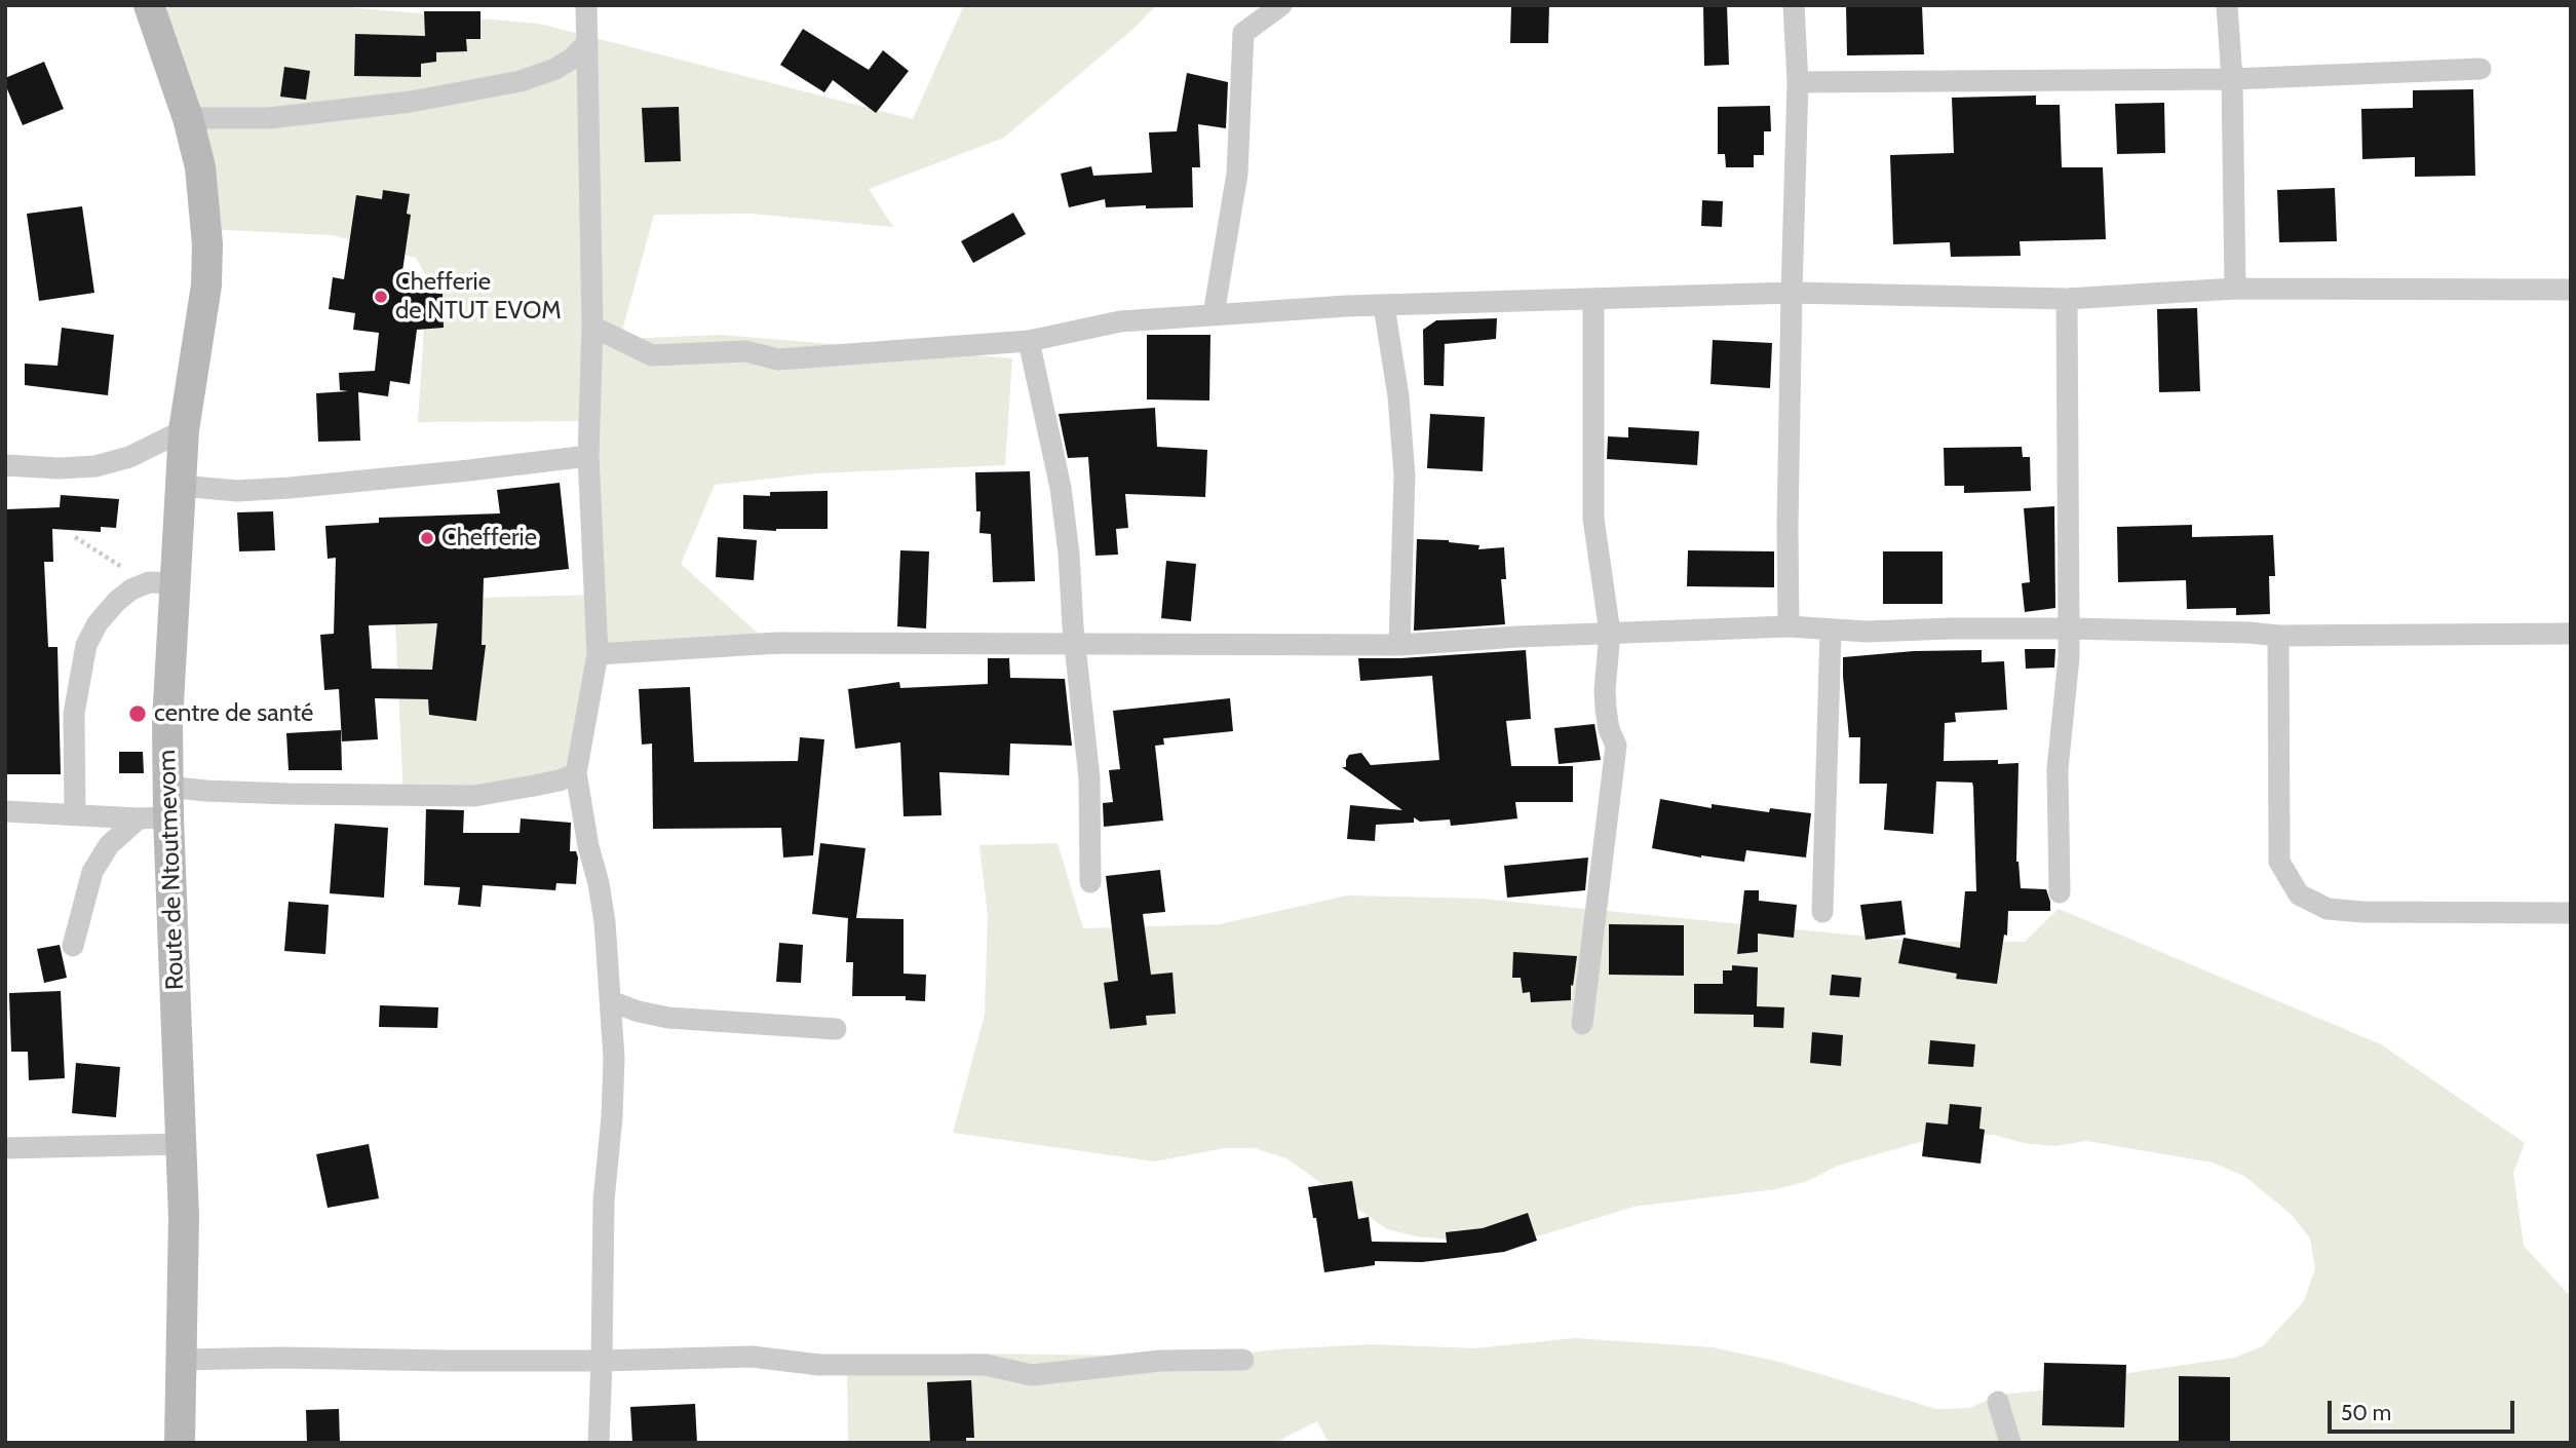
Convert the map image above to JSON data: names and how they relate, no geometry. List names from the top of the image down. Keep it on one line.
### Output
{"streets":{"street":["Route de Ntoutmevom"]},"places":["Chefferie de NTUT EVOM","Chefferie","centre de santé"],"scale_bar":"50 m"}
